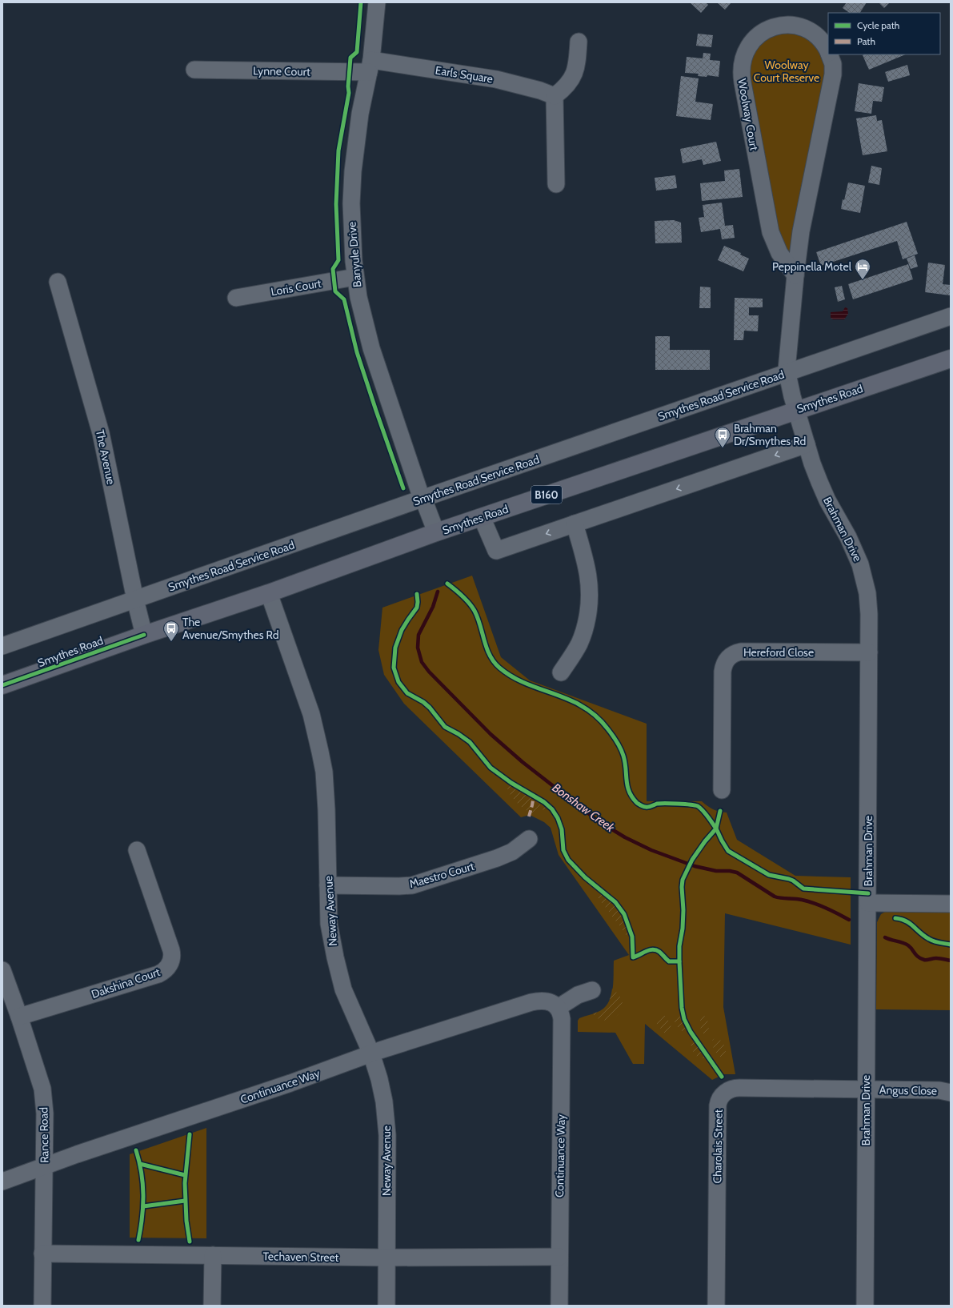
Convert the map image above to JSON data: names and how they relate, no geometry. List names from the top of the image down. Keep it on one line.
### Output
{"streets":{"main road":["Smythes Road","B160"],"street":["Lynne Court","Earls Square","Woolway Court","Banyule Drive","Loris Court","Smythes Road Service Road","The Avenue","Brahman Drive","Hereford Close","Maestro Court","Neway Avenue","Dakshina Court","Continuance Way","Angus Close","Rance Road","Charolais Street","Techaven Street"]},"crossings":[["Lynne Court","Earls Square"],["Lynne Court","Banyule Drive"],["Earls Square","Banyule Drive"],["Woolway Court","Smythes Road Service Road"],["Woolway Court","Smythes Road"],["Woolway Court","Brahman Drive"],["Banyule Drive","Loris Court"],["Banyule Drive","Smythes Road Service Road"],["Banyule Drive","Smythes Road"],["Smythes Road Service Road","The Avenue"],["Smythes Road","The Avenue"],["Smythes Road","Brahman Drive"],["Smythes Road","Neway Avenue"],["Brahman Drive","Hereford Close"],["Brahman Drive","Angus Close"],["Brahman Drive","Charolais Street"],["Maestro Court","Neway Avenue"],["Neway Avenue","Continuance Way"],["Neway Avenue","Techaven Street"],["Dakshina Court","Rance Road"],["Continuance Way","Rance Road"],["Continuance Way","Techaven Street"],["Angus Close","Charolais Street"],["Rance Road","Techaven Street"]],"water":["Bonshaw Creek"],"parks":["Woolway Court Reserve"],"places":{"hotel":["Peppinella Motel"],"bus stop":["Brahman Dr/Smythes Rd","The Avenue/Smythes Rd"]},"legend":["Cycle path","Path"]}
